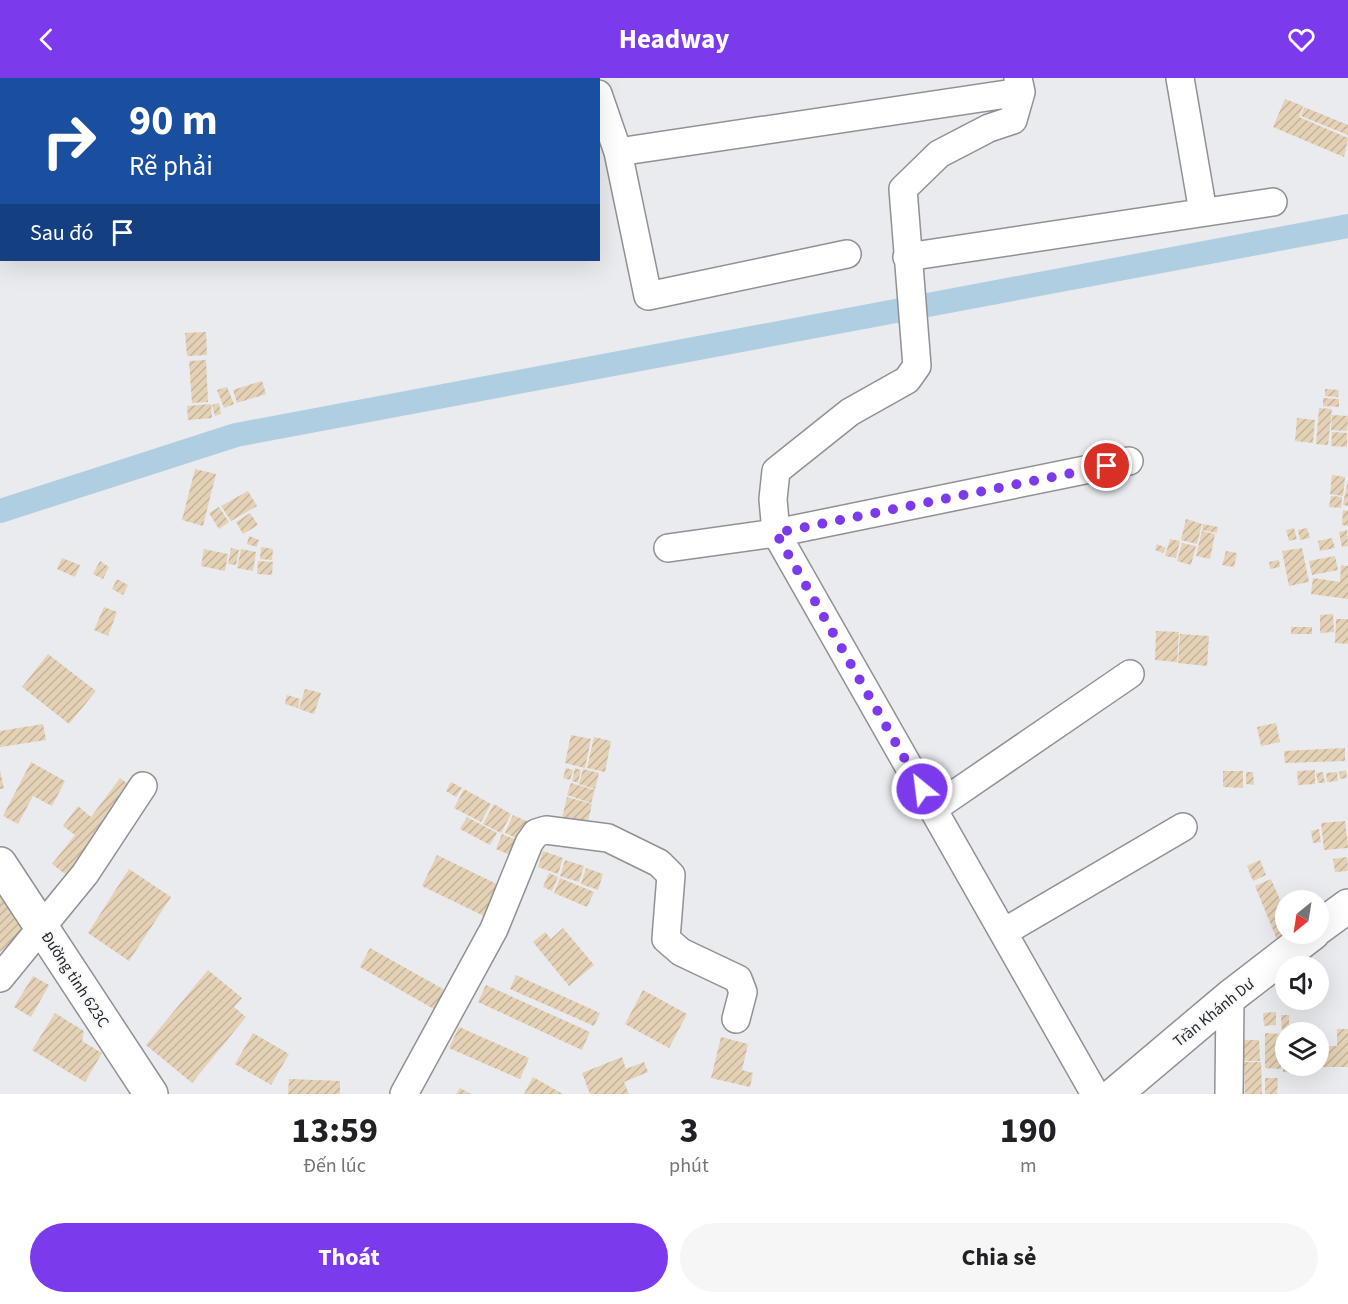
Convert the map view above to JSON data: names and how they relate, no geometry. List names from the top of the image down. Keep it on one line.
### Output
{"streets":{"street":["Đường tỉnh 623C","Trần Khánh Dư"]},"north":"bottom left","page":{"header":"Headway","turn":["90 m","Rẽ phải"],"then":"Sau đó","eta":["13:59","Đến lúc","3","phút","190","m"],"buttons":["Thoát","Chia sẻ"]}}
